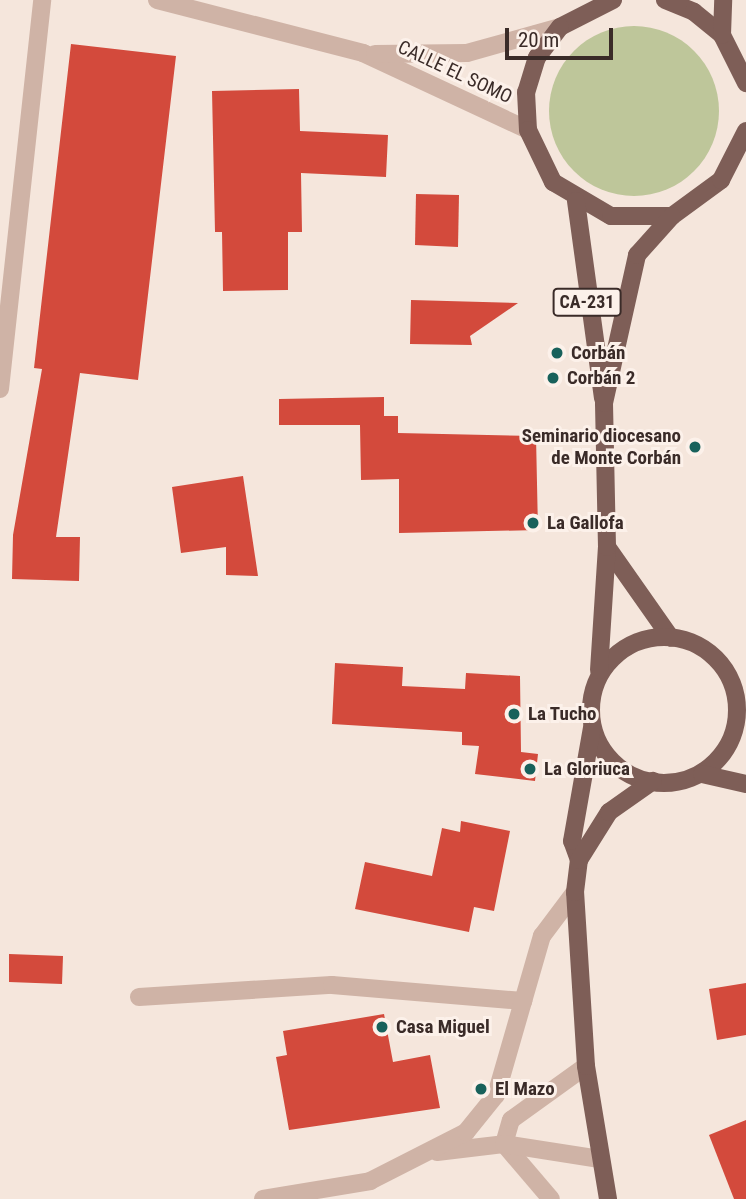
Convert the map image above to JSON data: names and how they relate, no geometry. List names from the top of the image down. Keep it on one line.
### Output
{"streets":{"main road":["CA-231"],"street":["CALLE EL SOMO"]},"places":["Corbán","Corbán 2","Seminario diocesano de Monte Corbán","La Gallofa","La Tucho","La Gloriuca","Casa Miguel","El Mazo"],"scale_bar":"20 m"}
